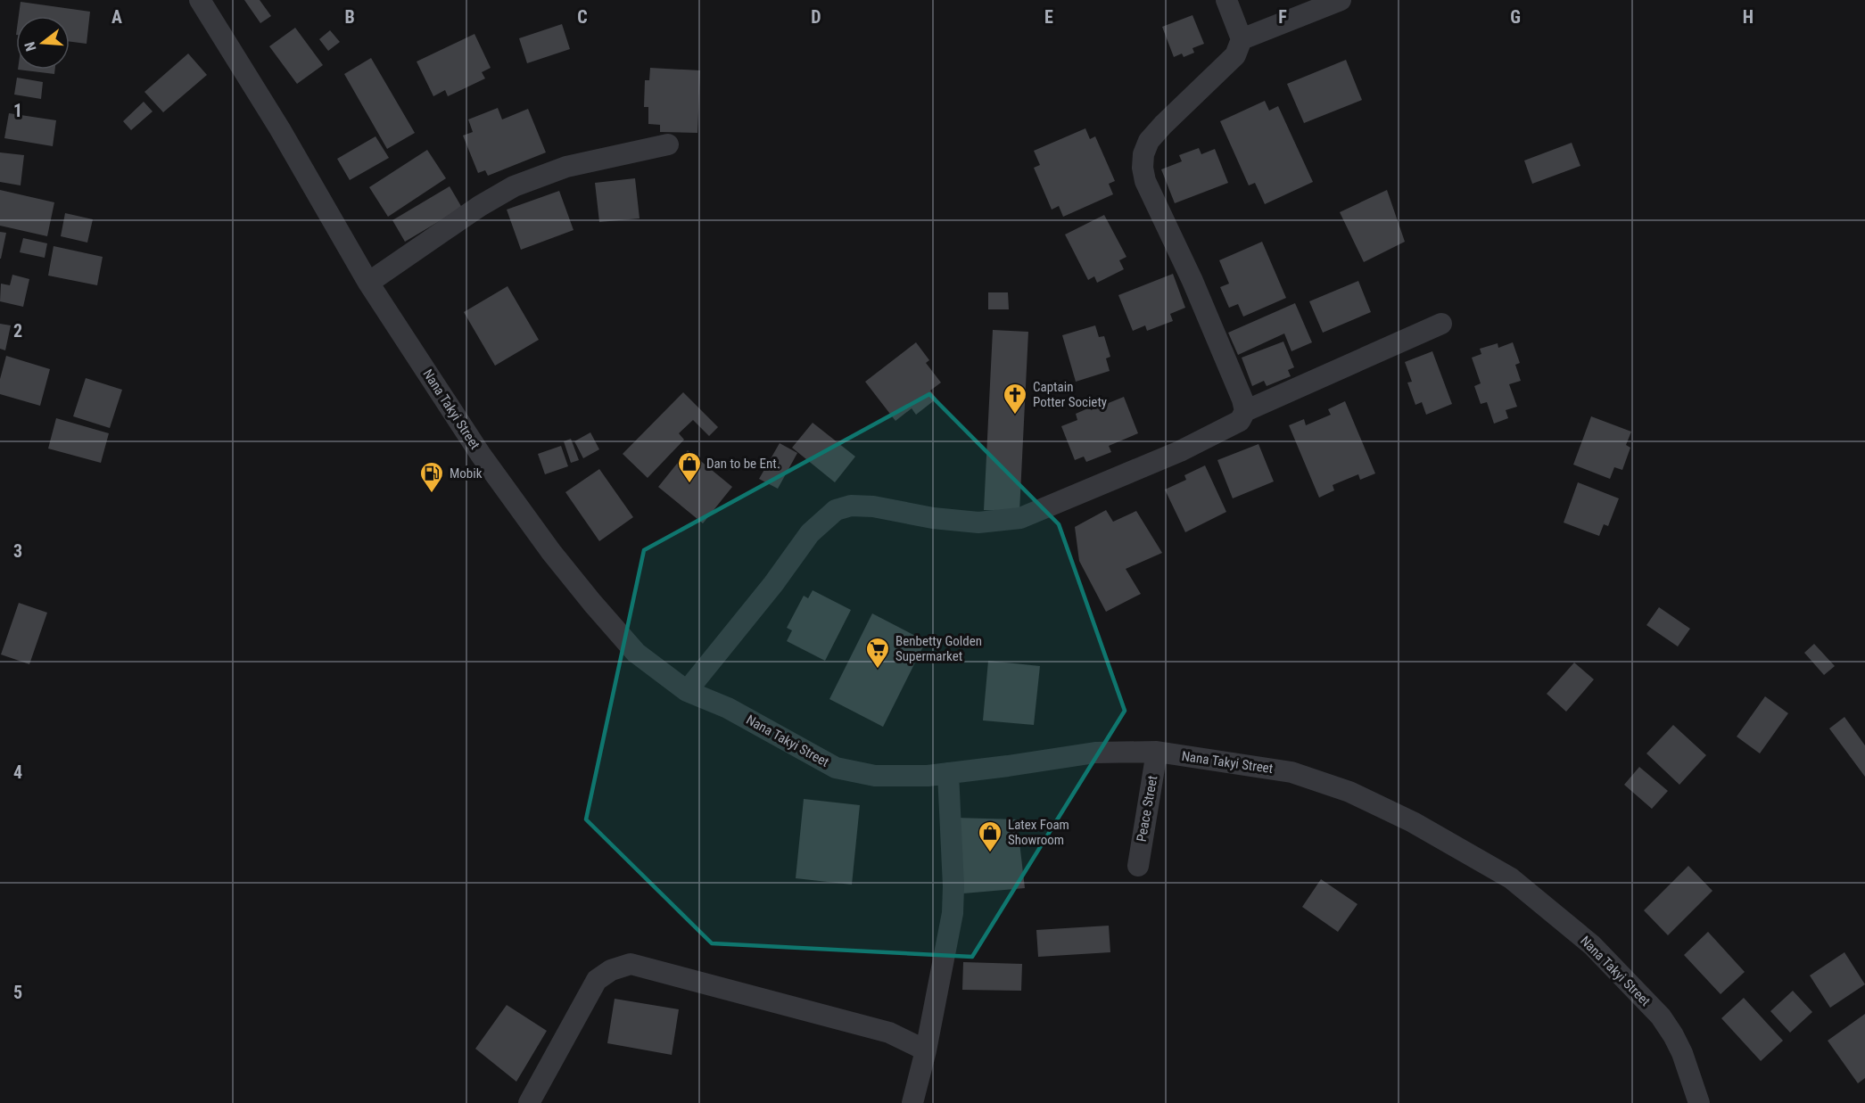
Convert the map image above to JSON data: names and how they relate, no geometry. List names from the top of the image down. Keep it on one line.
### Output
{"streets":{"street":["Nana Takyi Street","Peace Street"]},"crossings":[["Nana Takyi Street","Peace Street"]],"places":{"church":["Captain Potter Society"],"shop":["Dan to be Ent.","Latex Foam Showroom"],"fuel station":["Mobik"],"supermarket":["Benbetty Golden Supermarket"]},"north":"left","grid":{"columns":["A","B","C","D","E","F","G","H"],"rows":["1","2","3","4","5"]}}
